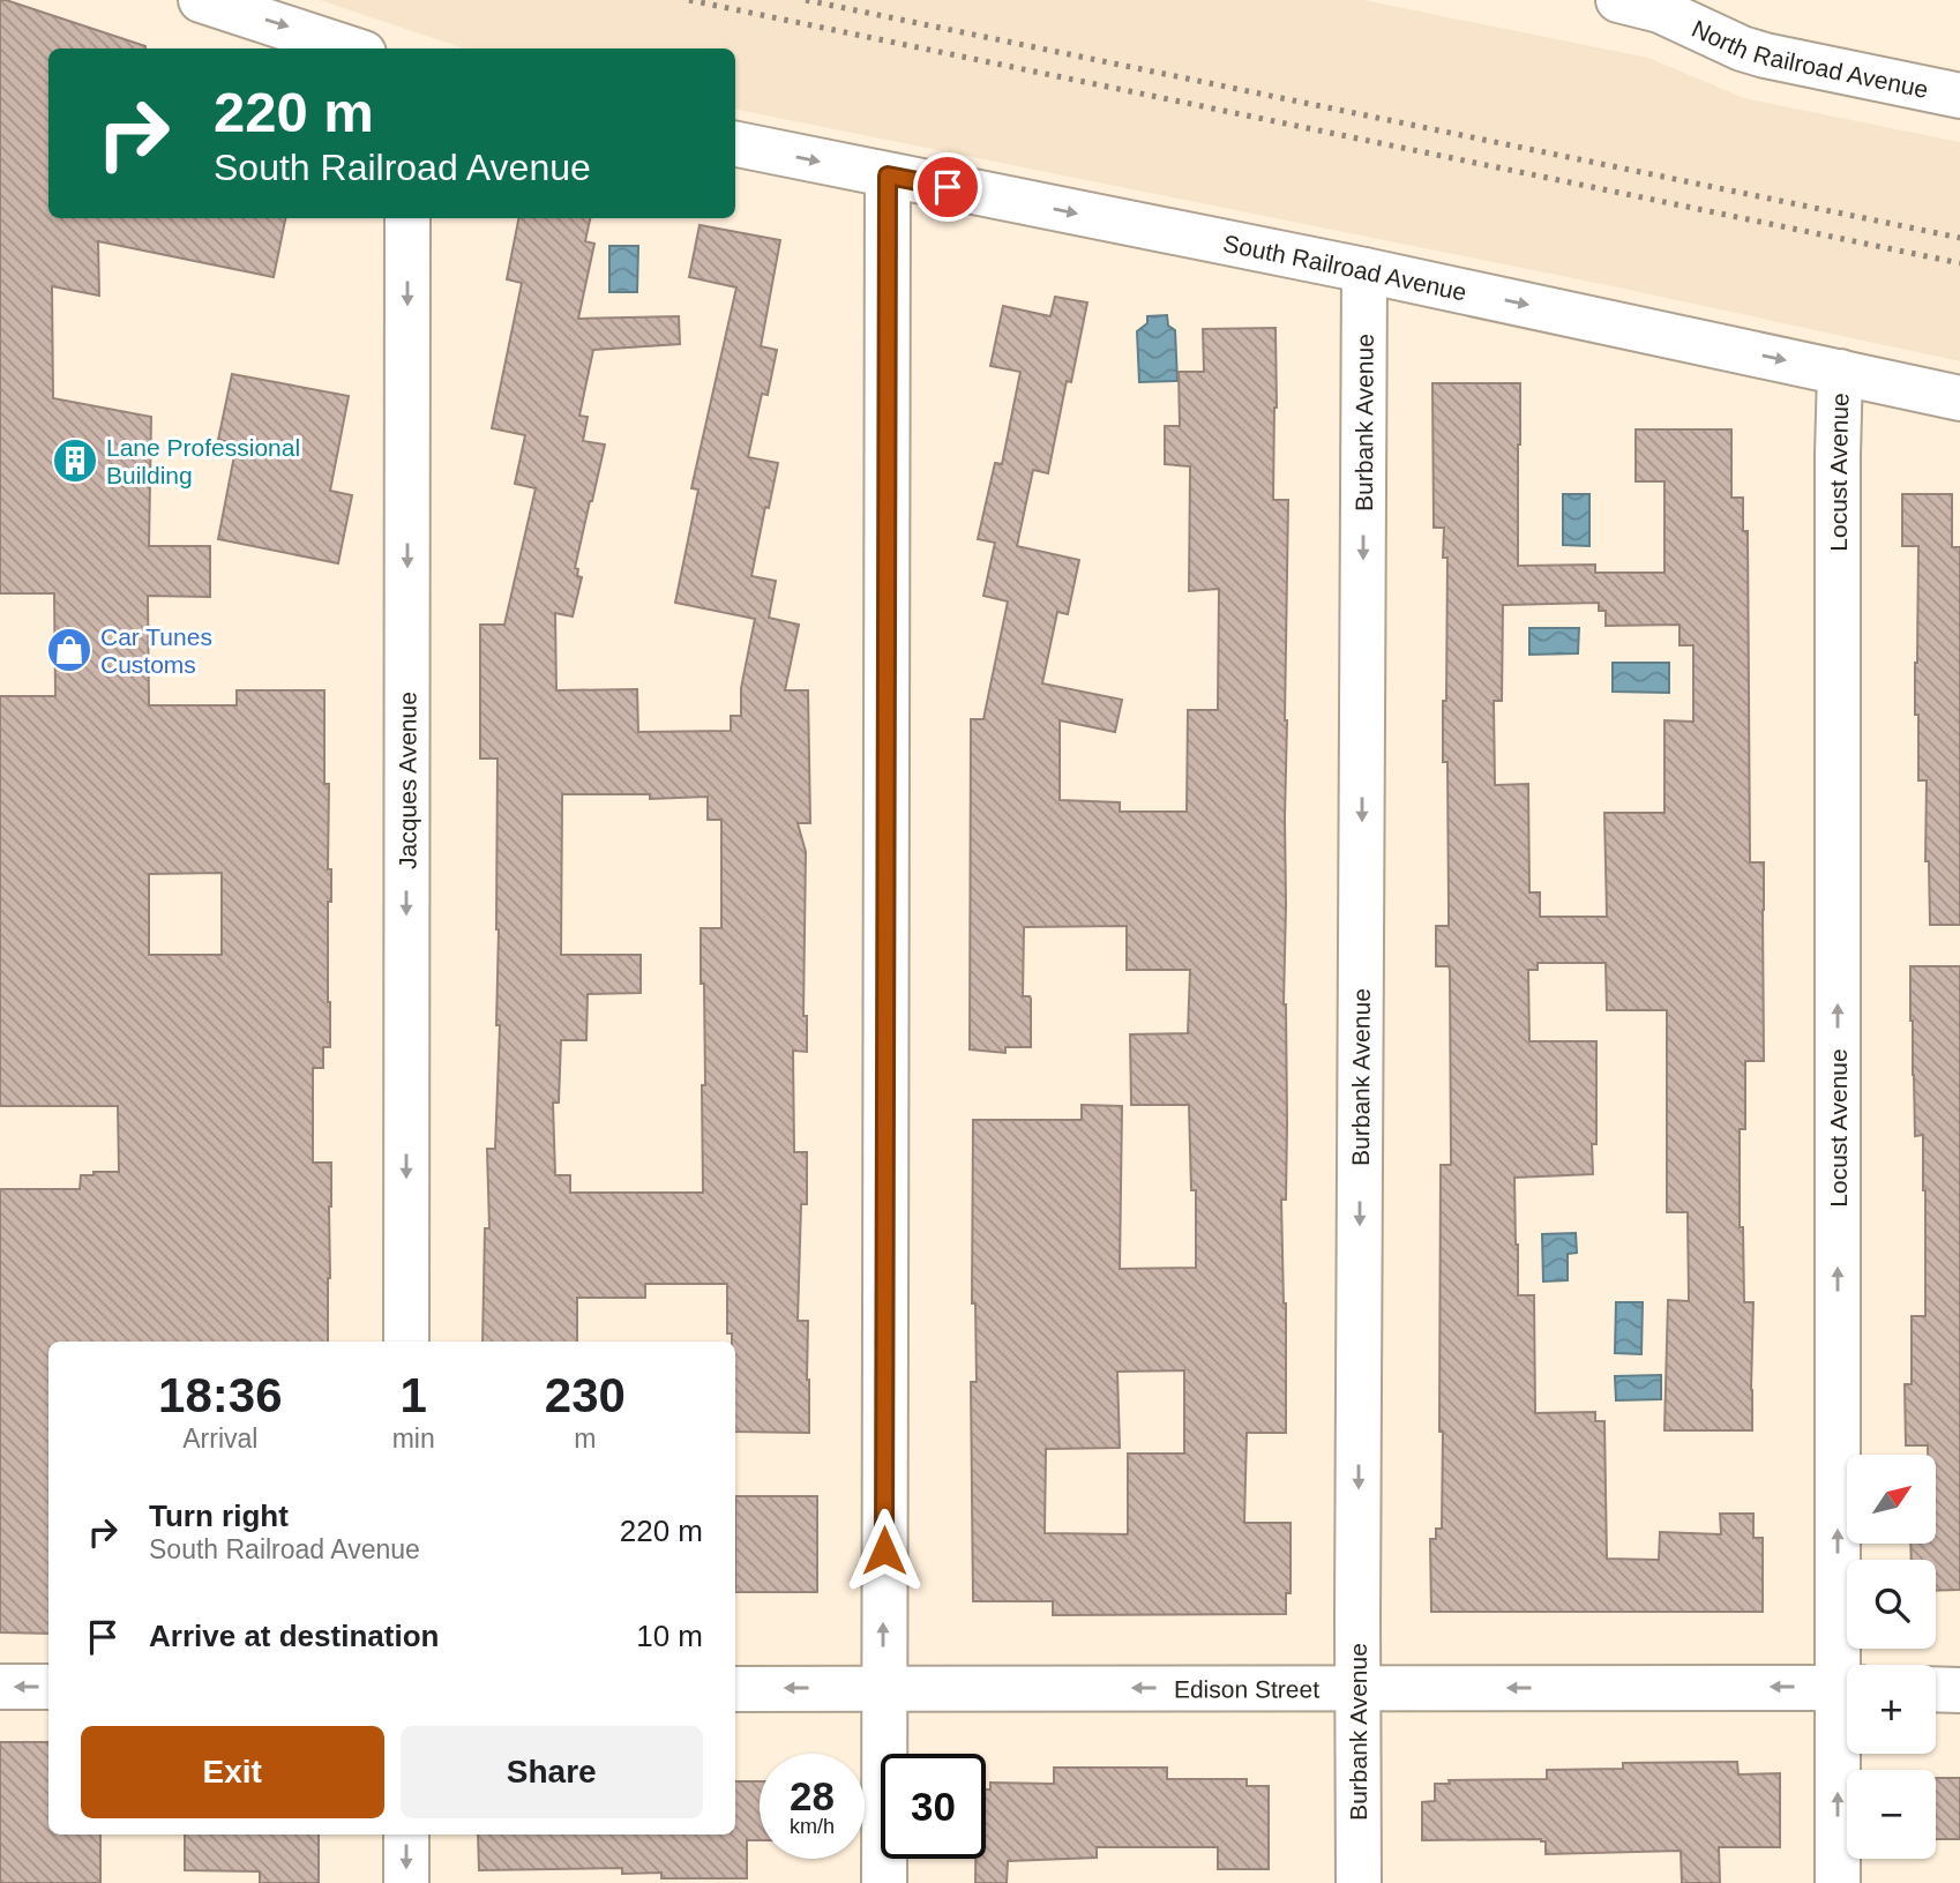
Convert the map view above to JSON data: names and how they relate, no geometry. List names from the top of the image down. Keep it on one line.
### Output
{"streets":{"street":["North Railroad Avenue","South Railroad Avenue","Burbank Avenue","Locust Avenue","Jacques Avenue","Edison Street"]},"crossings":[["South Railroad Avenue","Burbank Avenue"],["South Railroad Avenue","Locust Avenue"],["Burbank Avenue","Edison Street"]],"one_way":["South Railroad Avenue","Burbank Avenue","Locust Avenue","Jacques Avenue","Edison Street"],"places":{"building":["Lane Professional Building"],"shop":["Car Tunes Customs"]},"north":"top right","page":{"turn":["220 m","South Railroad Avenue"],"eta":["18:36","Arrival","1","min","230","m"],"map_buttons":["+","−"],"list":[{"name":"Turn right","note":"South Railroad Avenue","value":"220 m"},{"name":"Arrive at destination","value":"10 m"}],"buttons":["Exit","Share"],"speed":"28 km/h","limit":"30"}}
